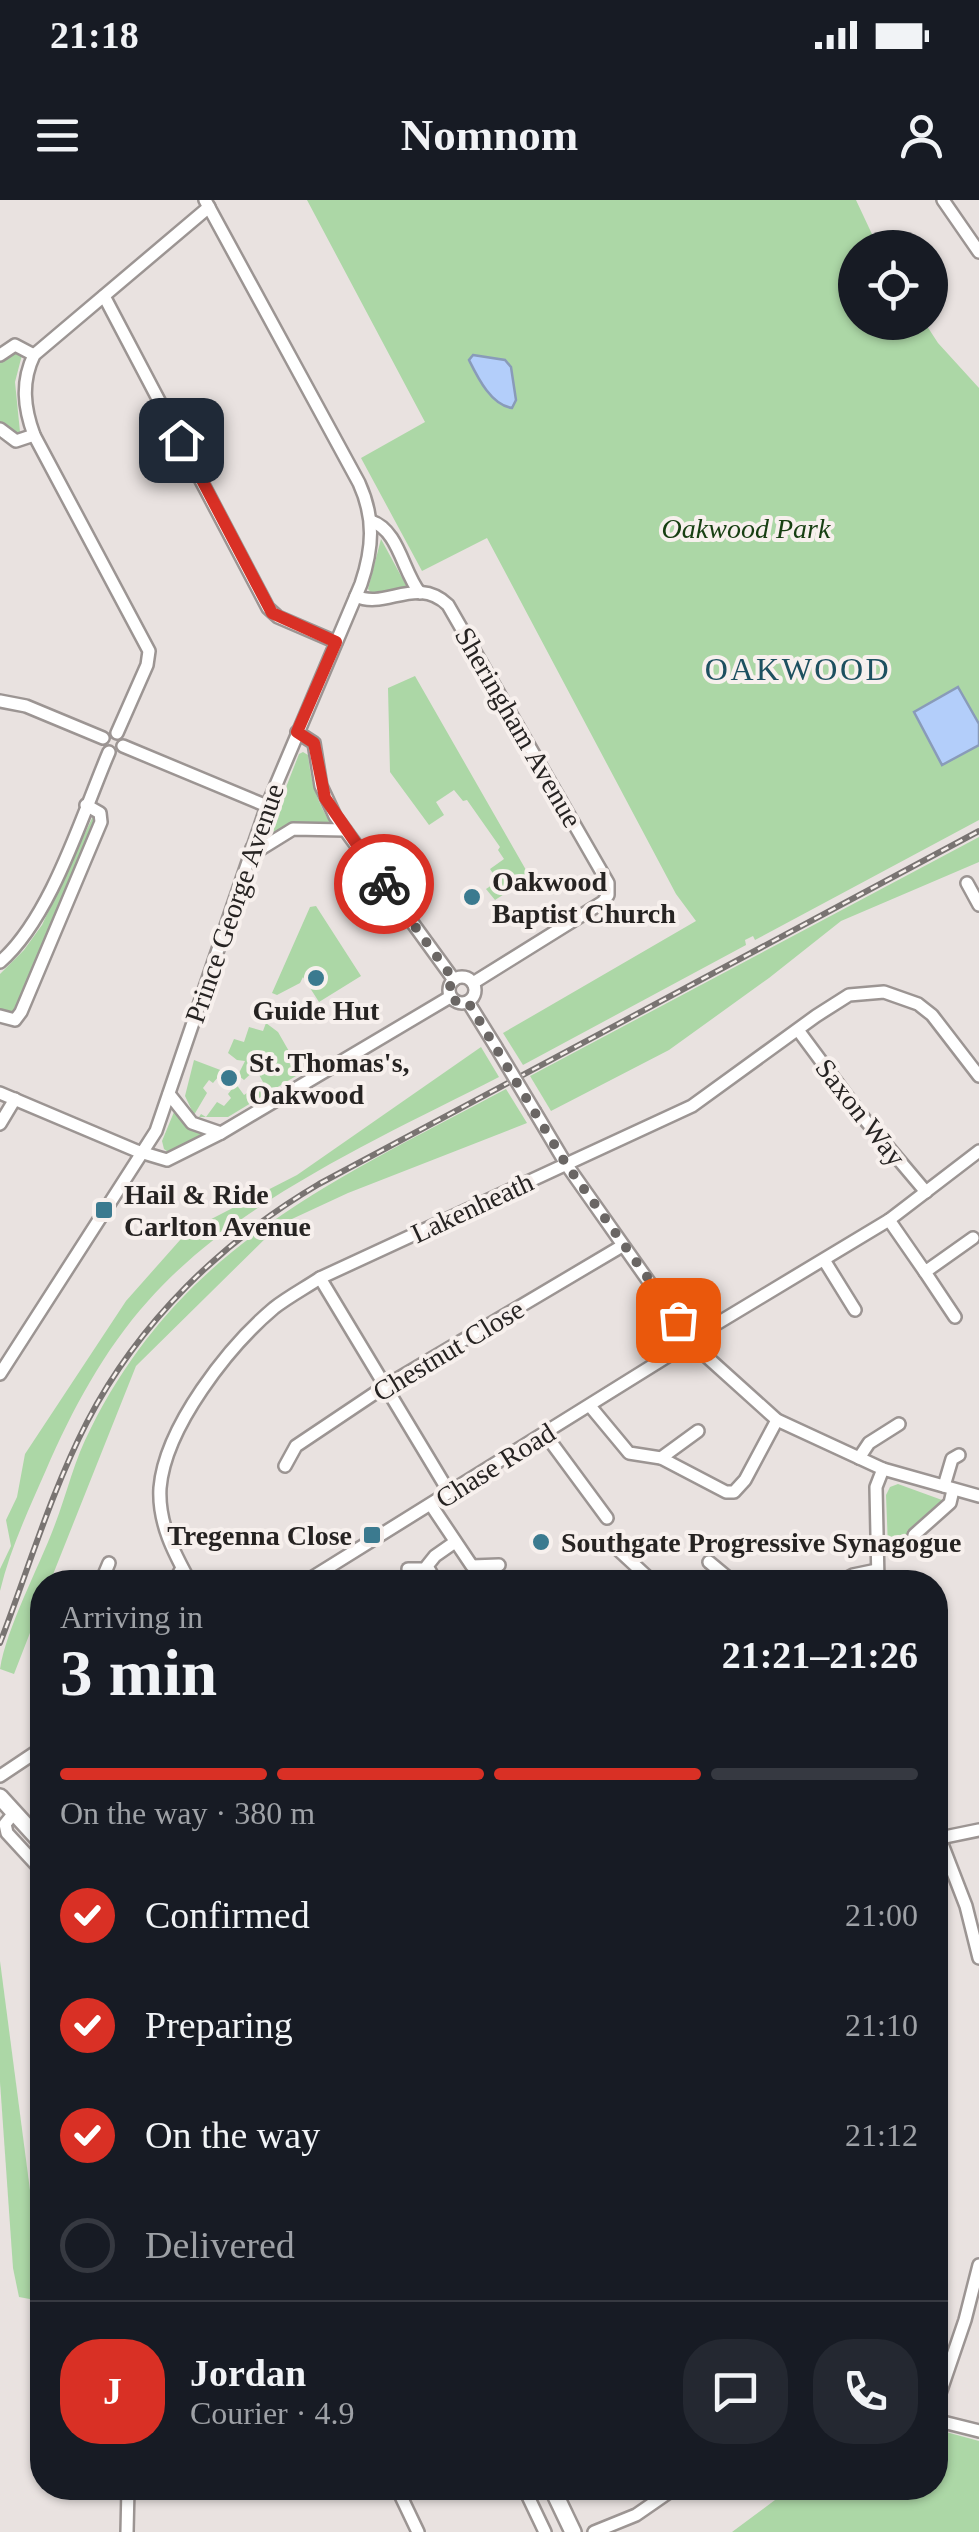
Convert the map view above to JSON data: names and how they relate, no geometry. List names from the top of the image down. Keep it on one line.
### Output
{"streets":{"street":["Sheringham Avenue","Prince George Avenue","Saxon Way","Lakenheath","Chestnut Close","Chase Road"]},"crossings":[["Sheringham Avenue","Prince George Avenue"],["Saxon Way","Lakenheath"],["Saxon Way","Chase Road"]],"districts":["OAKWOOD"],"parks":["Oakwood Park"],"places":{"other":["Oakwood Baptist Church","Guide Hut","St. Thomas's, Oakwood","Southgate Progressive Synagogue"],"transit":["Hail & Ride Carlton Avenue","Tregenna Close"]},"page":{"status":"21:18","header":"Nomnom","heading":["3 min","Arriving in","21:21–21:26"],"panel":["Jordan","Courier · 4.9"],"bar":"On the way · 380 m","list":[["Confirmed","21:00"],["Preparing","21:10"],["On the way","21:12"],"Delivered"],"round":"J"}}
